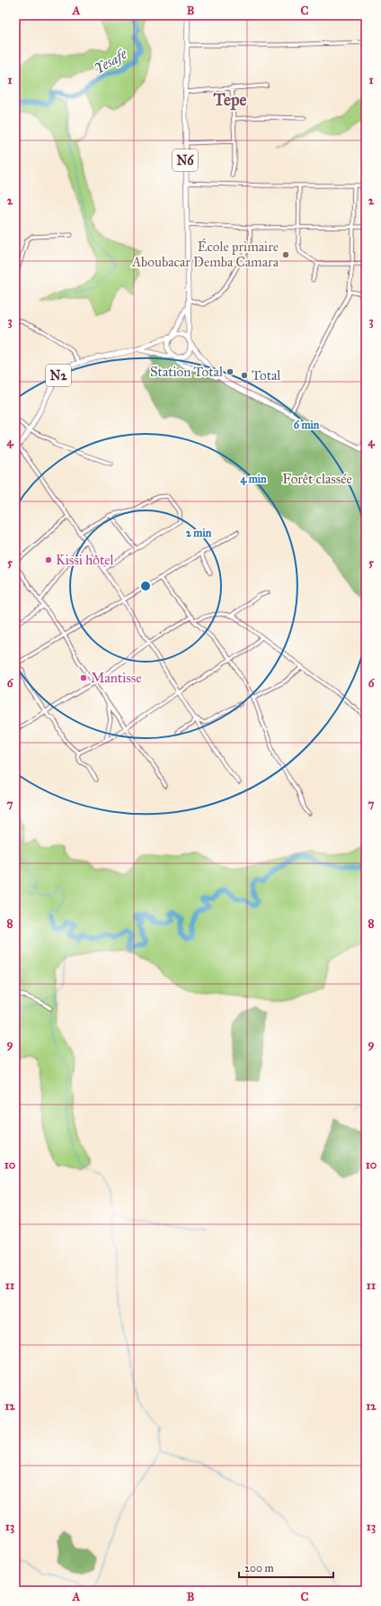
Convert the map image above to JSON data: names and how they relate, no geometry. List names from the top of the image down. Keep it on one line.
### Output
{"streets":{"highway":["N6","N2"]},"crossings":[["N6","N2"]],"districts":["Tepe"],"water":["Yesafe"],"parks":["Forêt classée"],"places":["École primaire Aboubacar Demba Camara","Station Total","Total","Kissi hôtel","Mantisse"],"scale_bar":"200 m","grid":{"columns":["A","B","C"],"rows":["1","2","3","4","5","6","7","8","9","10","11","12","13"]},"rings":["6 min","4 min","2 min"]}
